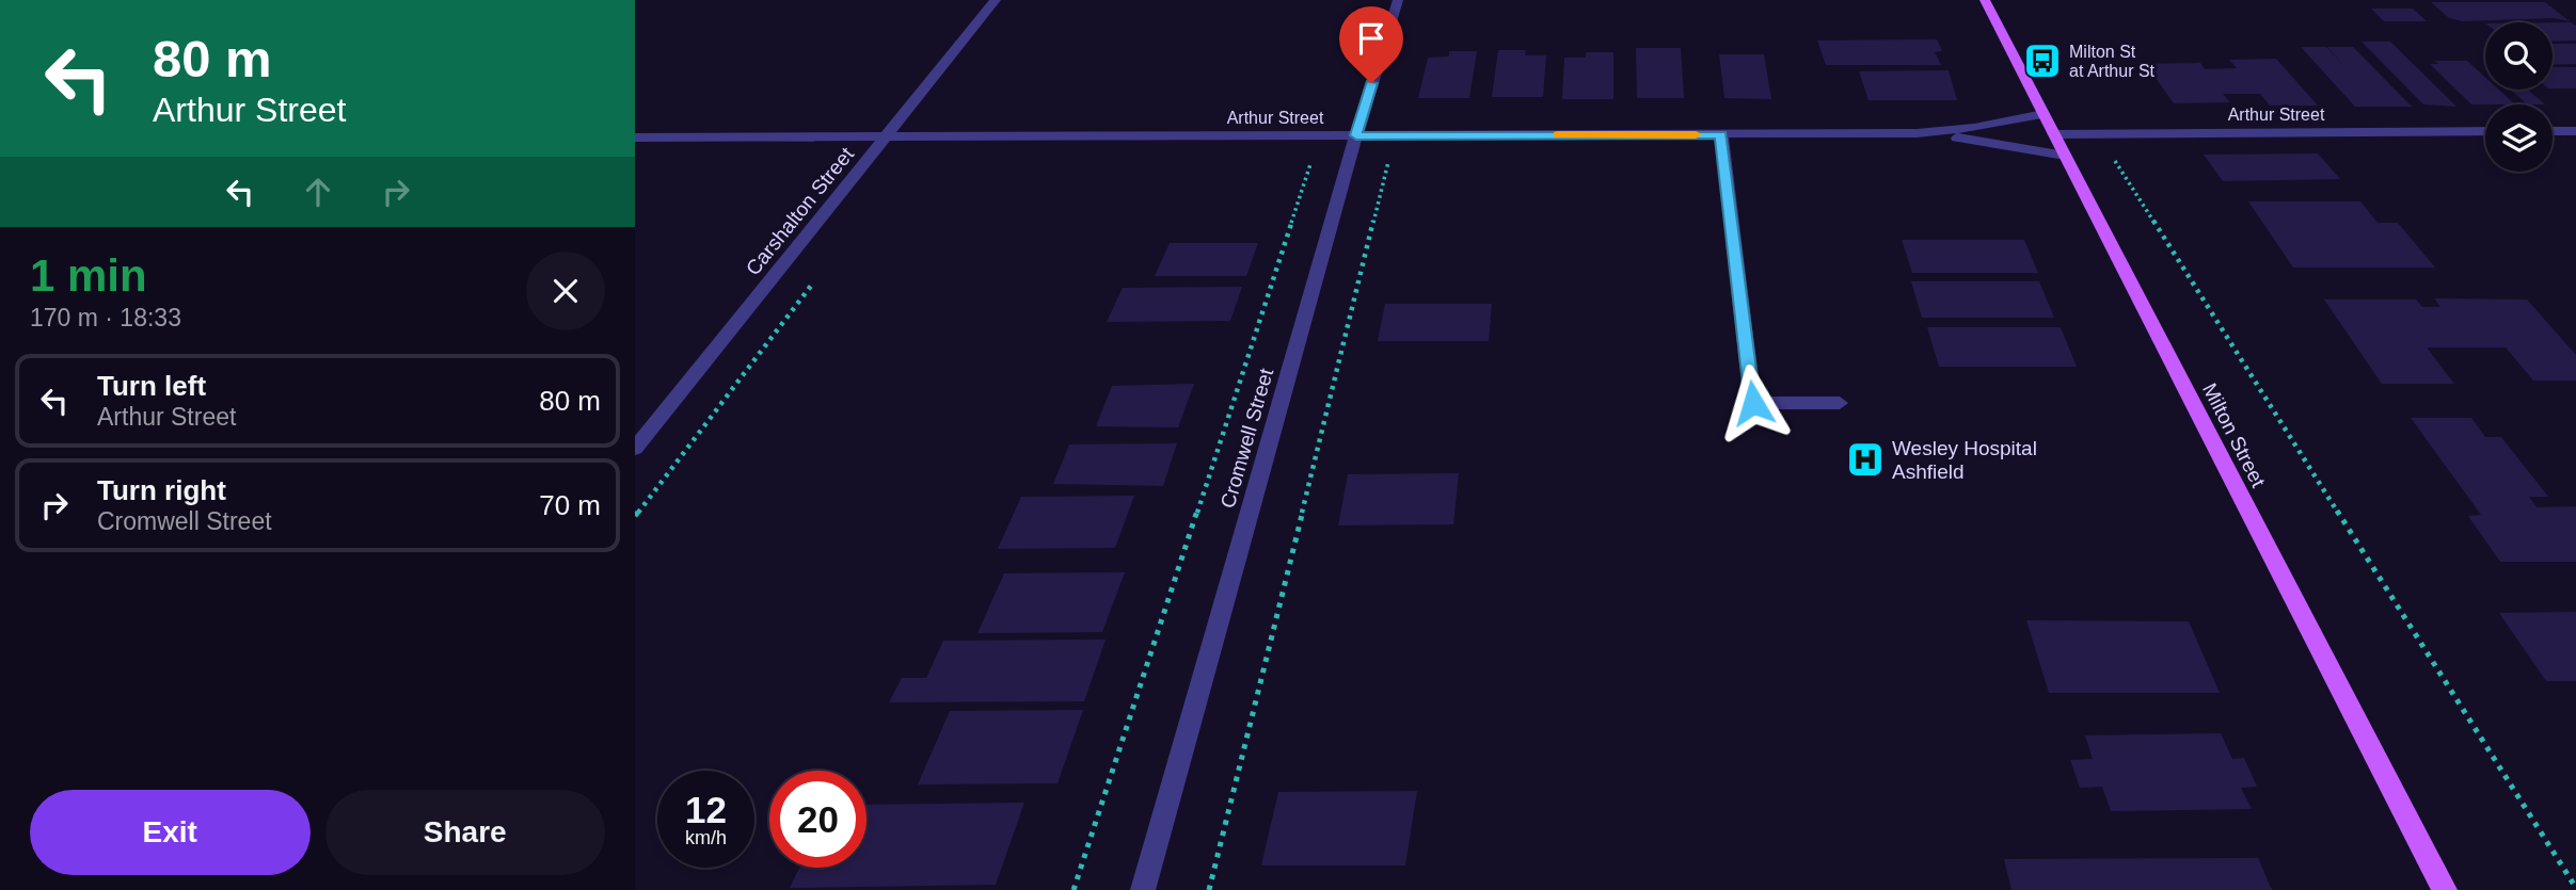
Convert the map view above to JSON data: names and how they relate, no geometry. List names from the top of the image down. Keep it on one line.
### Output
{"streets":{"main road":["Milton Street"],"street":["Arthur Street","Carshalton Street","Cromwell Street"]},"crossings":[["Arthur Street","Carshalton Street"],["Arthur Street","Milton Street"],["Arthur Street","Cromwell Street"]],"places":{"bus stop":["Milton St at Arthur St"],"hospital":["Wesley Hospital Ashfield"]},"page":{"turn":["80 m","Arthur Street"],"heading":["1 min","170 m · 18:33"],"list":[{"name":"Turn left","note":"Arthur Street","value":"80 m"},{"name":"Turn right","note":"Cromwell Street","value":"70 m"}],"speed":"12 km/h","limit":"20","buttons":["Exit","Share"]}}
